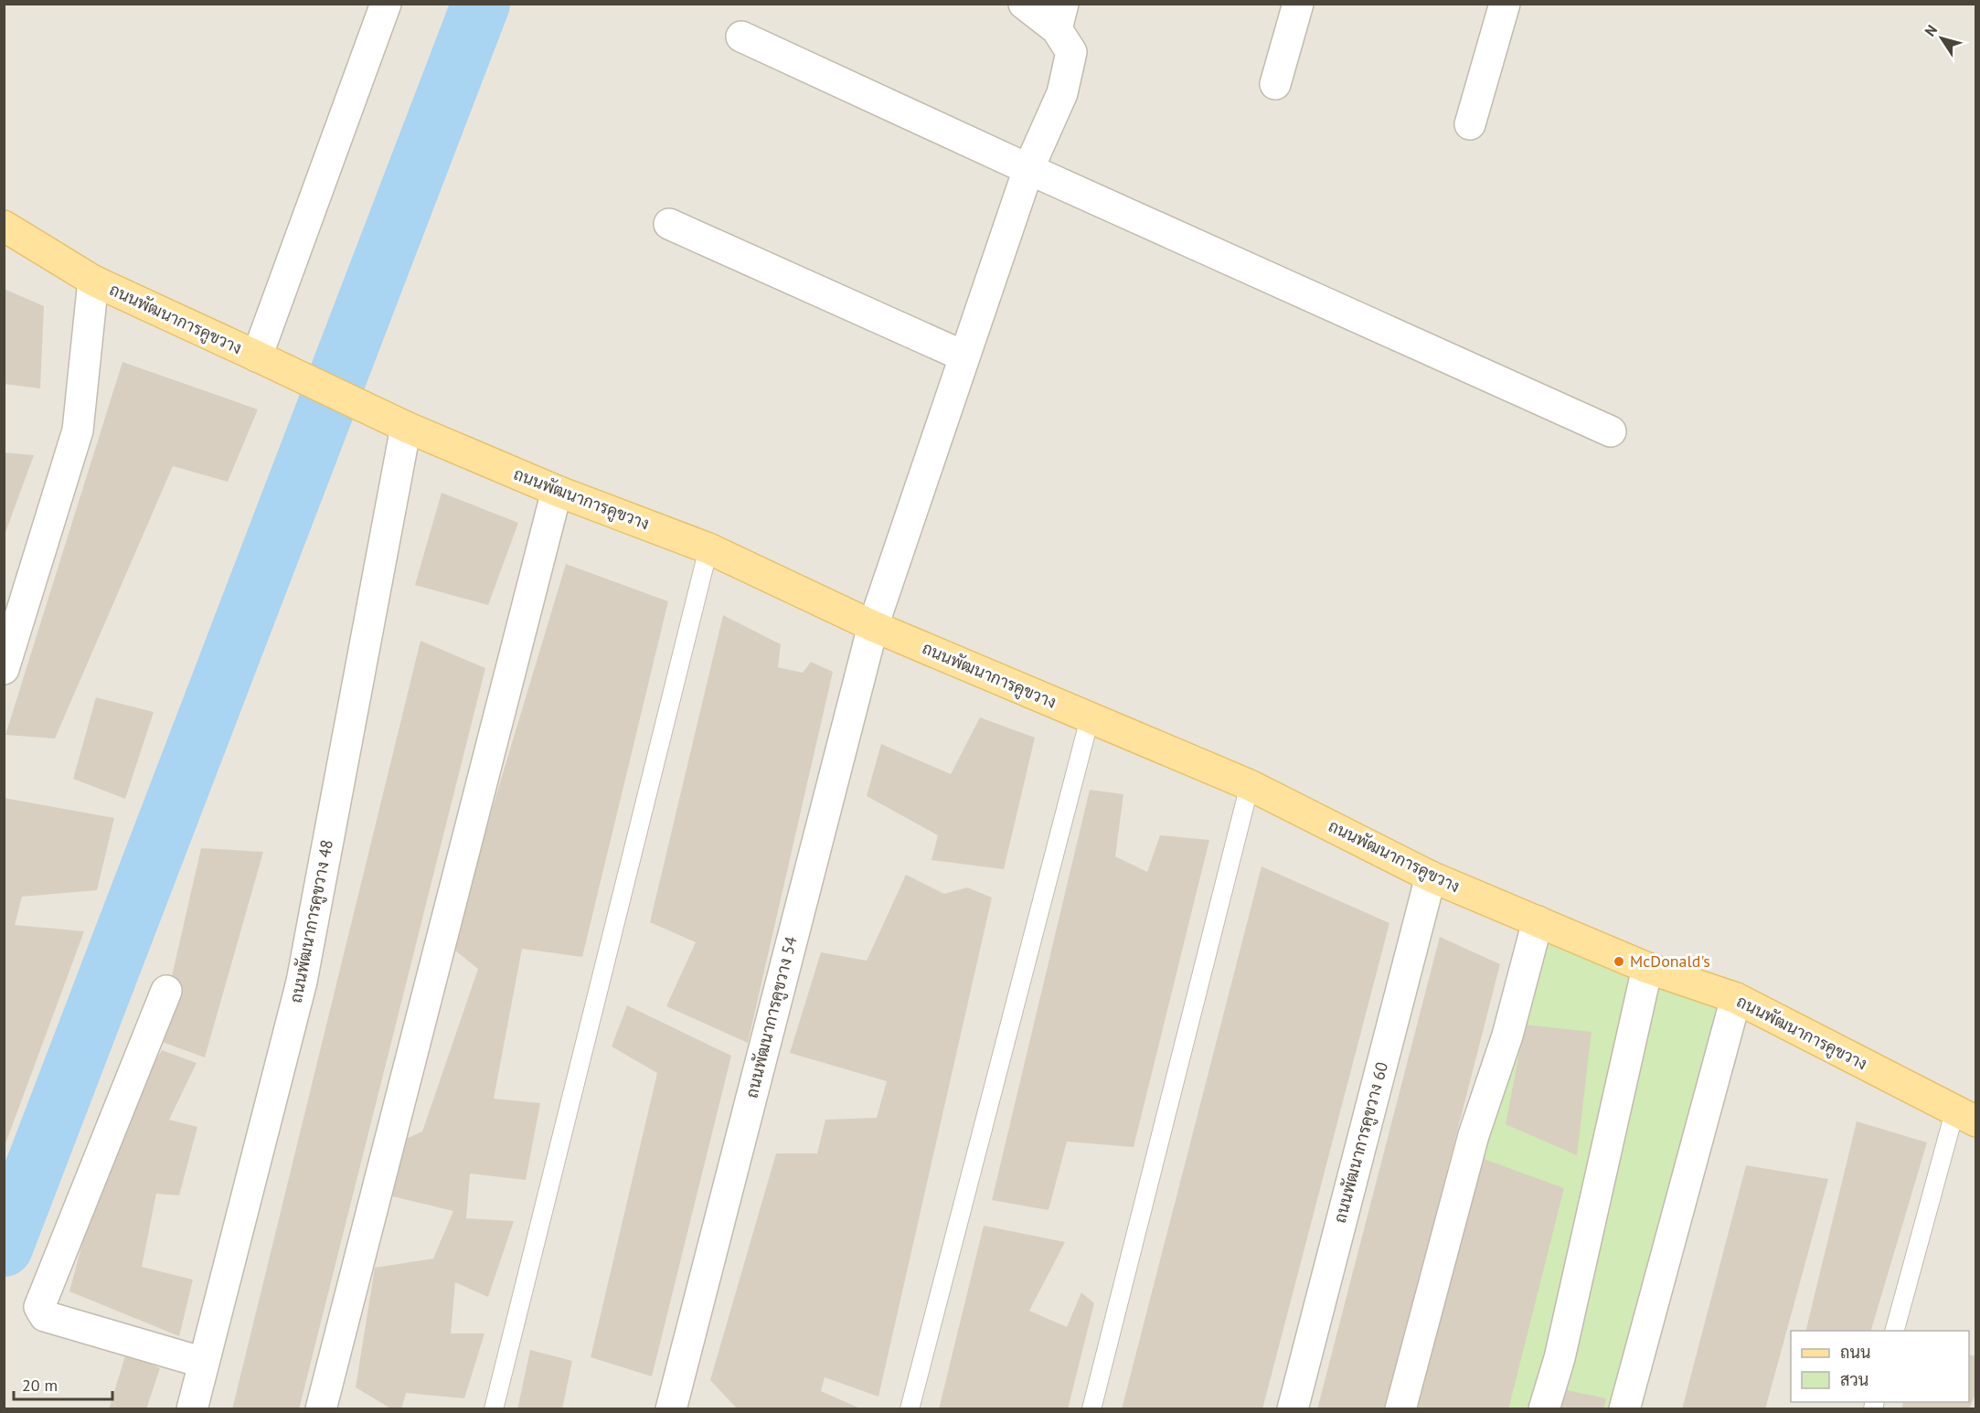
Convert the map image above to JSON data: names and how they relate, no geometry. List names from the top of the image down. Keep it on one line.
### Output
{"streets":{"main road":["ถนนพัฒนาการคูขวาง"],"street":["ถนนพัฒนาการคูขวาง 48","ถนนพัฒนาการคูขวาง 54","ถนนพัฒนาการคูขวาง 60"]},"crossings":[["ถนนพัฒนาการคูขวาง","ถนนพัฒนาการคูขวาง 48"],["ถนนพัฒนาการคูขวาง","ถนนพัฒนาการคูขวาง 54"],["ถนนพัฒนาการคูขวาง","ถนนพัฒนาการคูขวาง 60"]],"places":["McDonald's"],"legend":["ถนน","สวน"],"scale_bar":"20 m","north":"top left"}
